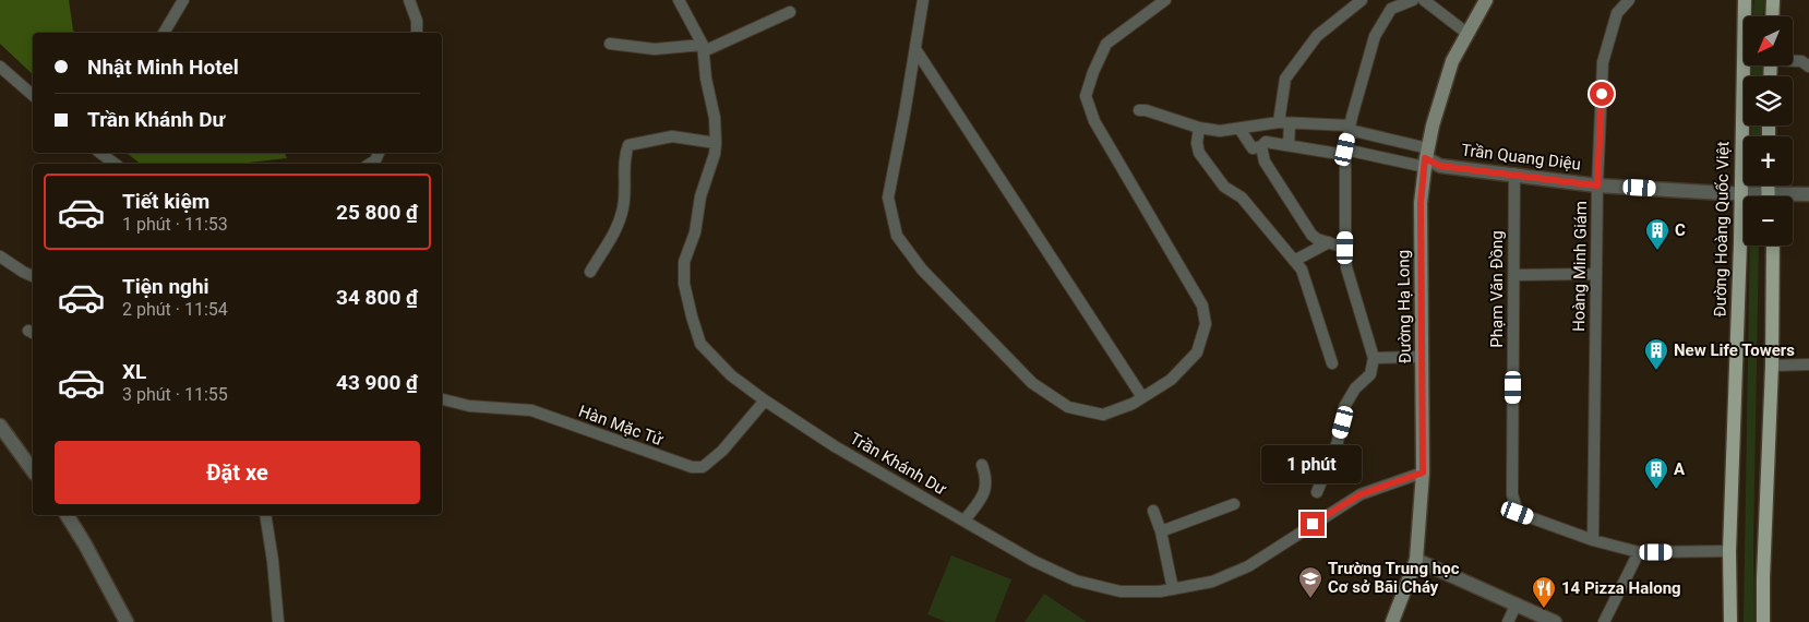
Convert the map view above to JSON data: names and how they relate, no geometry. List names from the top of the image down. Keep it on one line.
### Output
{"streets":{"main road":["Đường Hoàng Quốc Việt","Đường Hạ Long"],"street":["Trần Quang Diệu","Hoàng Minh Giám","Phạm Văn Đồng","Hàn Mặc Tử","Trần Khánh Dư"]},"crossings":[["Trần Quang Diệu","Đường Hoàng Quốc Việt"],["Trần Quang Diệu","Hoàng Minh Giám"],["Trần Quang Diệu","Phạm Văn Đồng"],["Trần Quang Diệu","Đường Hạ Long"],["Đường Hoàng Quốc Việt","Phạm Văn Đồng"],["Hoàng Minh Giám","Phạm Văn Đồng"],["Đường Hạ Long","Trần Khánh Dư"],["Hàn Mặc Tử","Trần Khánh Dư"]],"places":{"building":["C","New Life Towers","A"],"school or university":["Trường Trung học Cơ sở Bãi Cháy"],"restaurant":["14 Pizza Halong"]},"north":"bottom left","page":{"map_buttons":["+","−"],"banner":["Nhật Minh Hotel","Trần Khánh Dư"],"list":[{"name":"Tiết kiệm","note":"1 phút · 11:53","value":"25 800 ₫"},{"name":"Tiện nghi","note":"2 phút · 11:54","value":"34 800 ₫"},{"name":"XL","note":"3 phút · 11:55","value":"43 900 ₫"}],"buttons":"Đặt xe","bubble":"1 phút"}}
